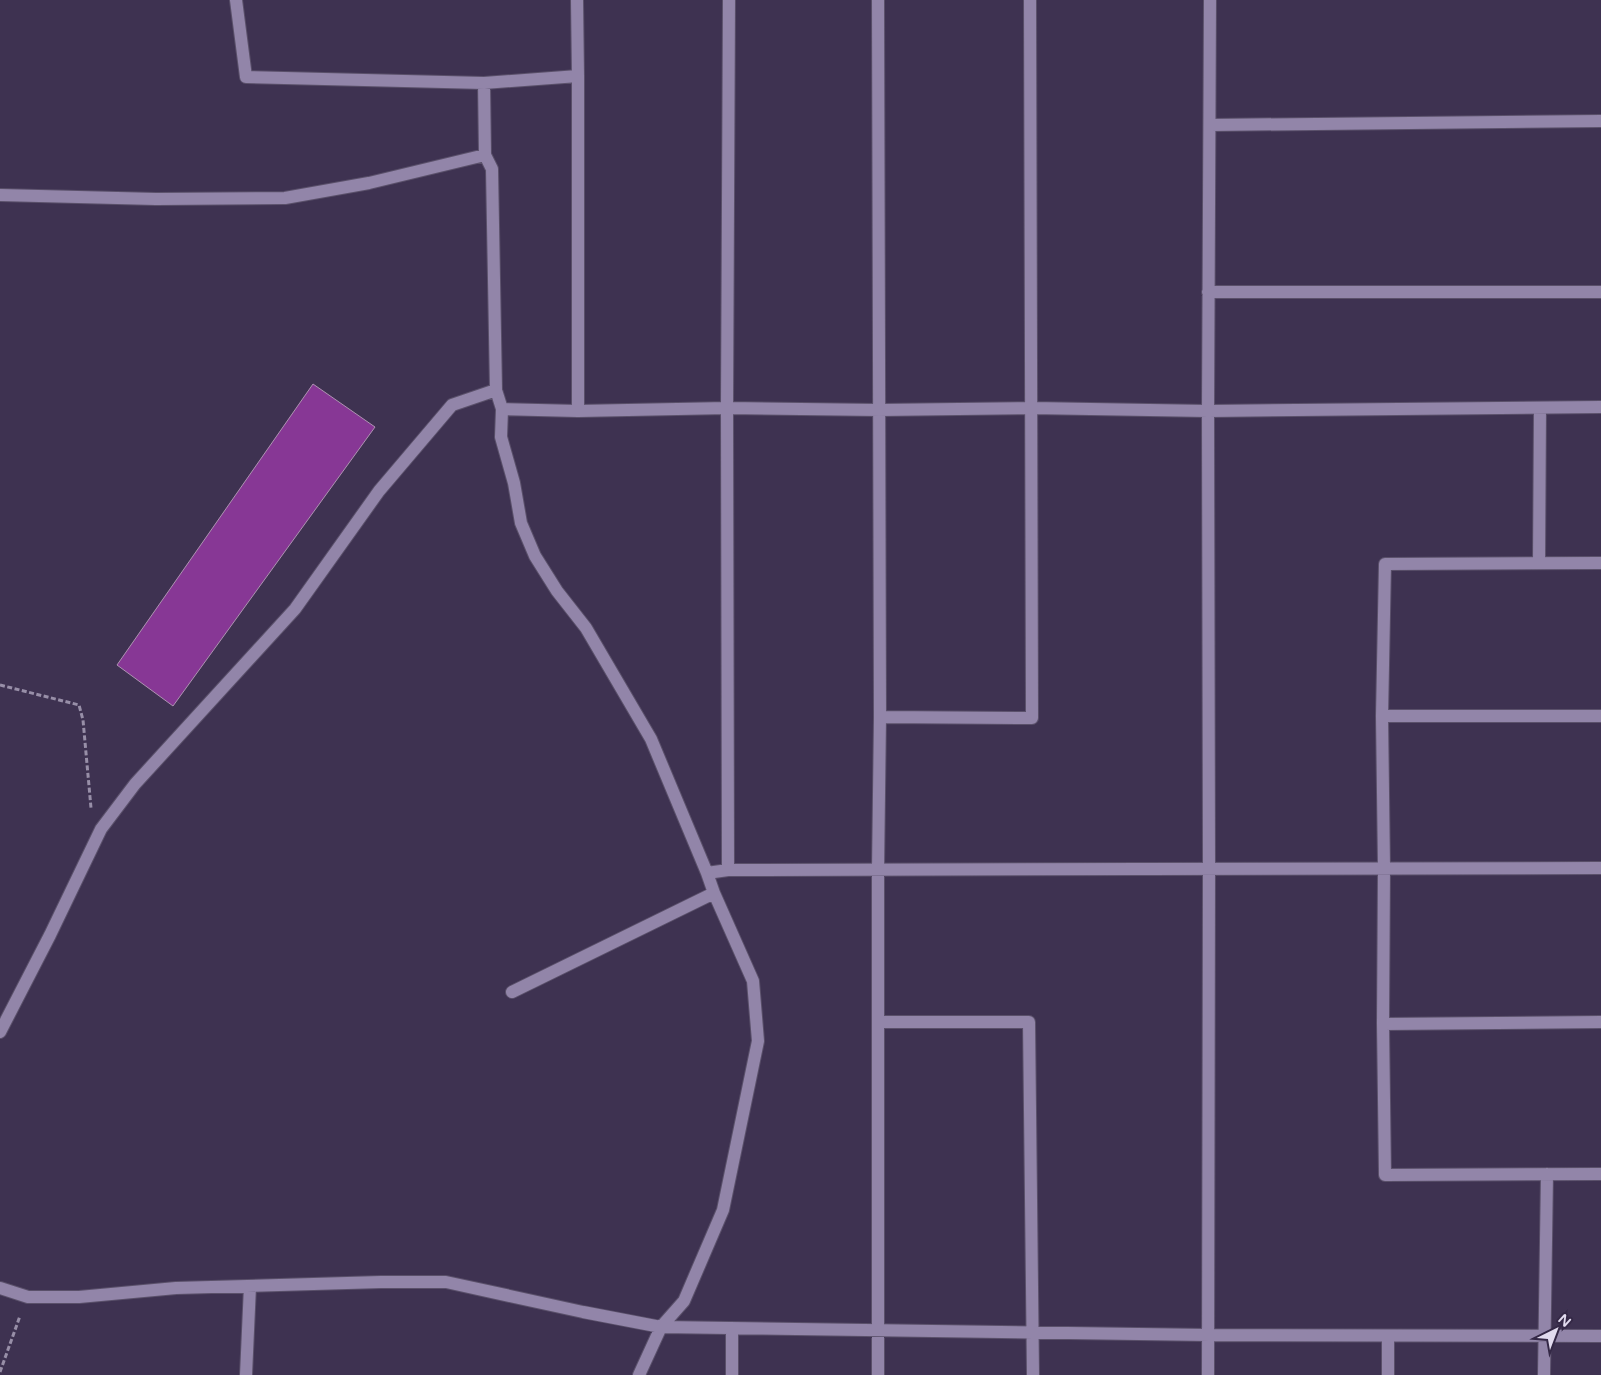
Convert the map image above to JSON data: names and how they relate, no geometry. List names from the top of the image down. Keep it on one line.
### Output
{"north":"top right"}
